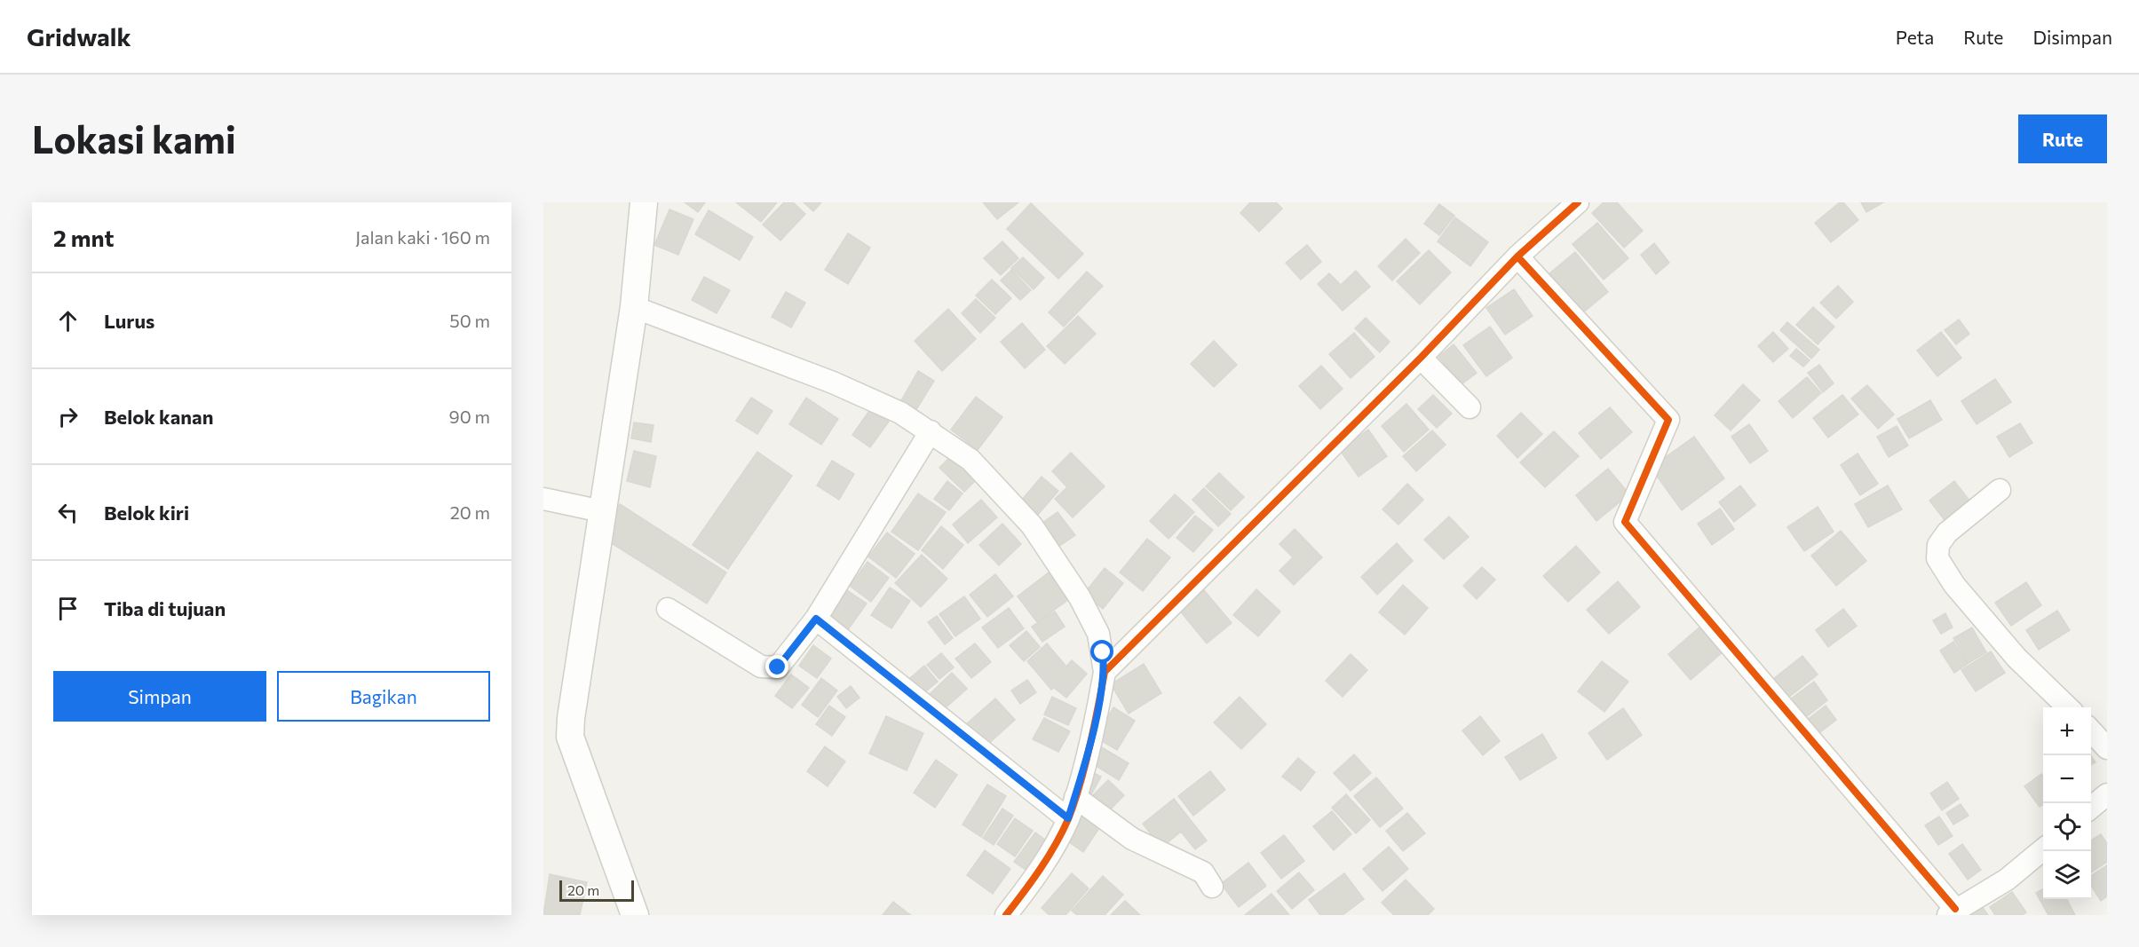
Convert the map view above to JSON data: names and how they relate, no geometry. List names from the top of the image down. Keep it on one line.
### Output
{"scale_bar":"20 m","page":{"header":"Gridwalk","nav":["Peta","Rute","Disimpan"],"buttons":["Rute",["Simpan","Bagikan"]],"title":"Lokasi kami","heading":["2 mnt","Jalan kaki · 160 m"],"list":[["Lurus","50 m"],["Belok kanan","90 m"],["Belok kiri","20 m"],"Tiba di tujuan"],"map_buttons":["+","−"],"scale":"20 m"}}
